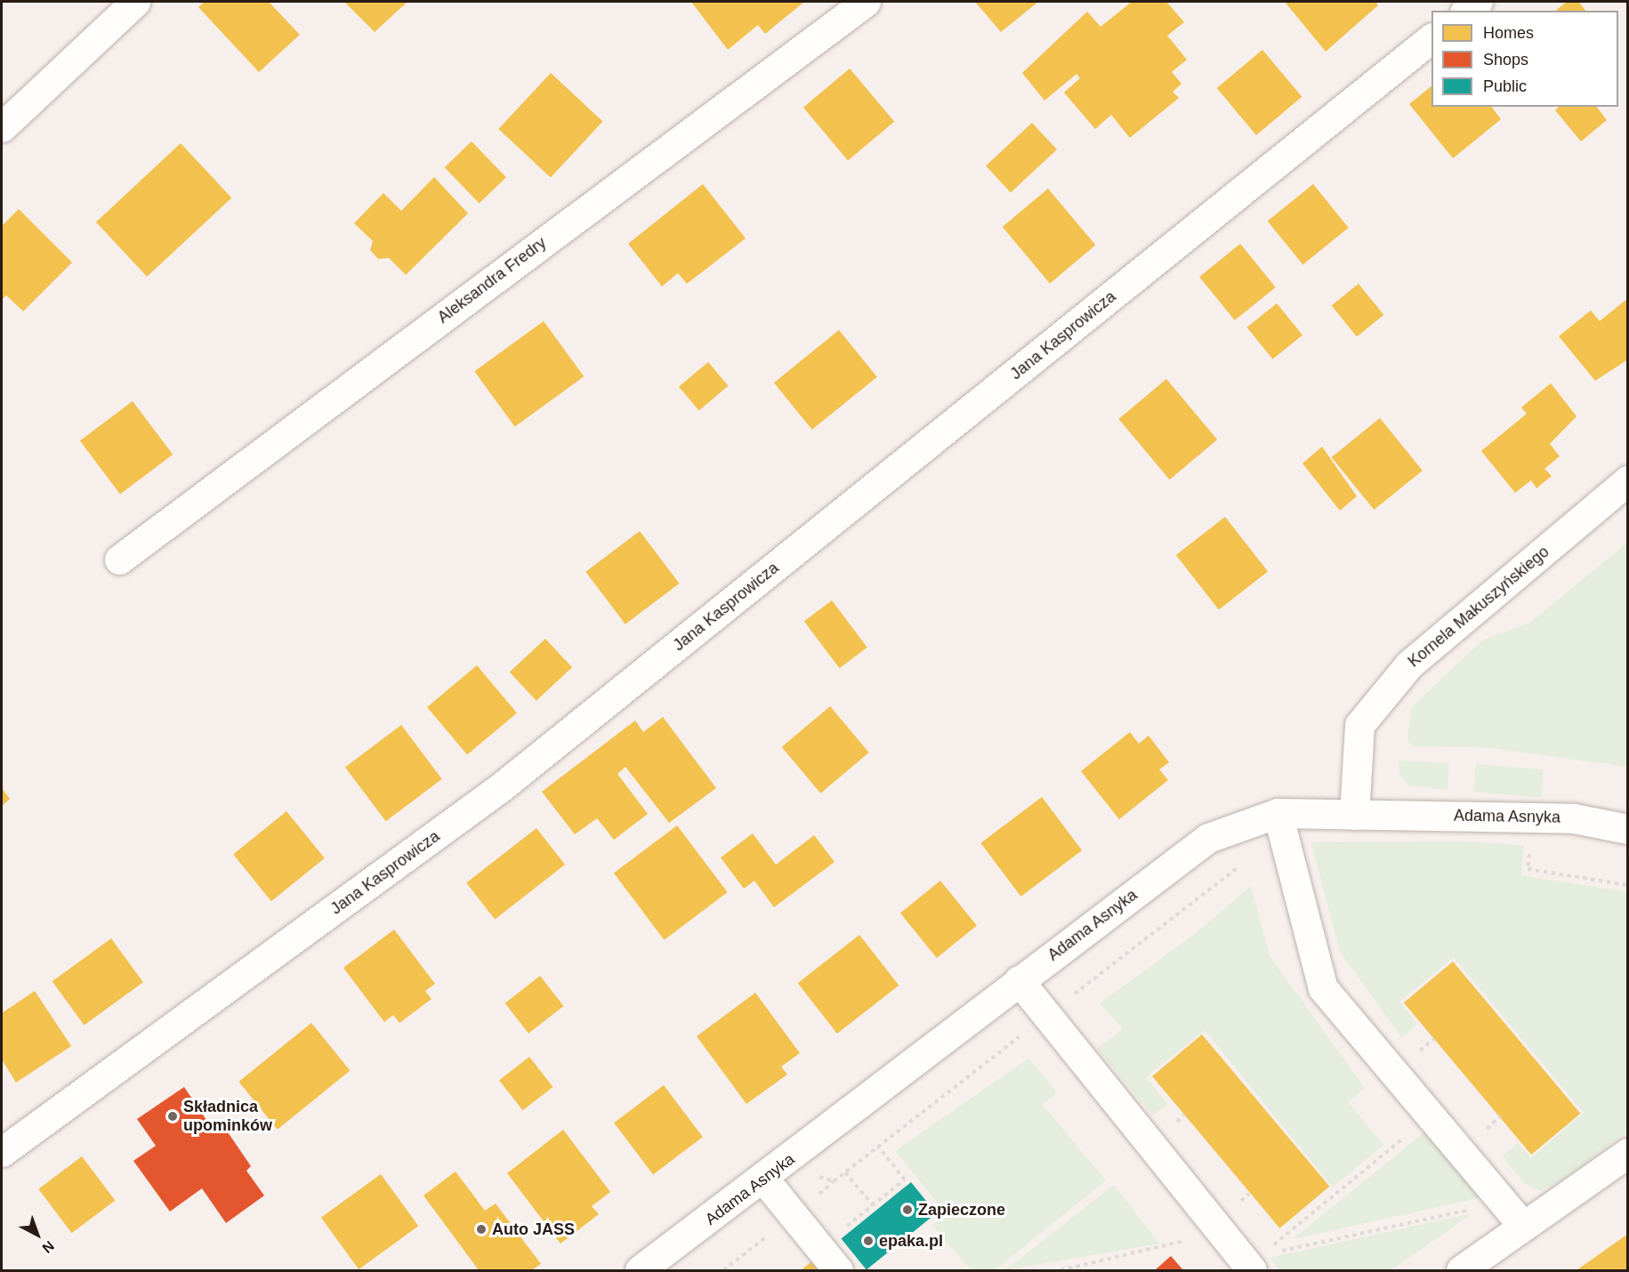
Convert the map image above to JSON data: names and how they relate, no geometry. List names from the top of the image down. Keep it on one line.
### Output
{"streets":{"street":["Aleksandra Fredry","Jana Kasprowicza","Kornela Makuszyńskiego","Adama Asnyka"]},"crossings":[["Kornela Makuszyńskiego","Adama Asnyka"]],"places":["Składnica upominków","Zapieczone","Auto JASS","epaka.pl"],"legend":["Homes","Shops","Public"],"north":"bottom right"}
